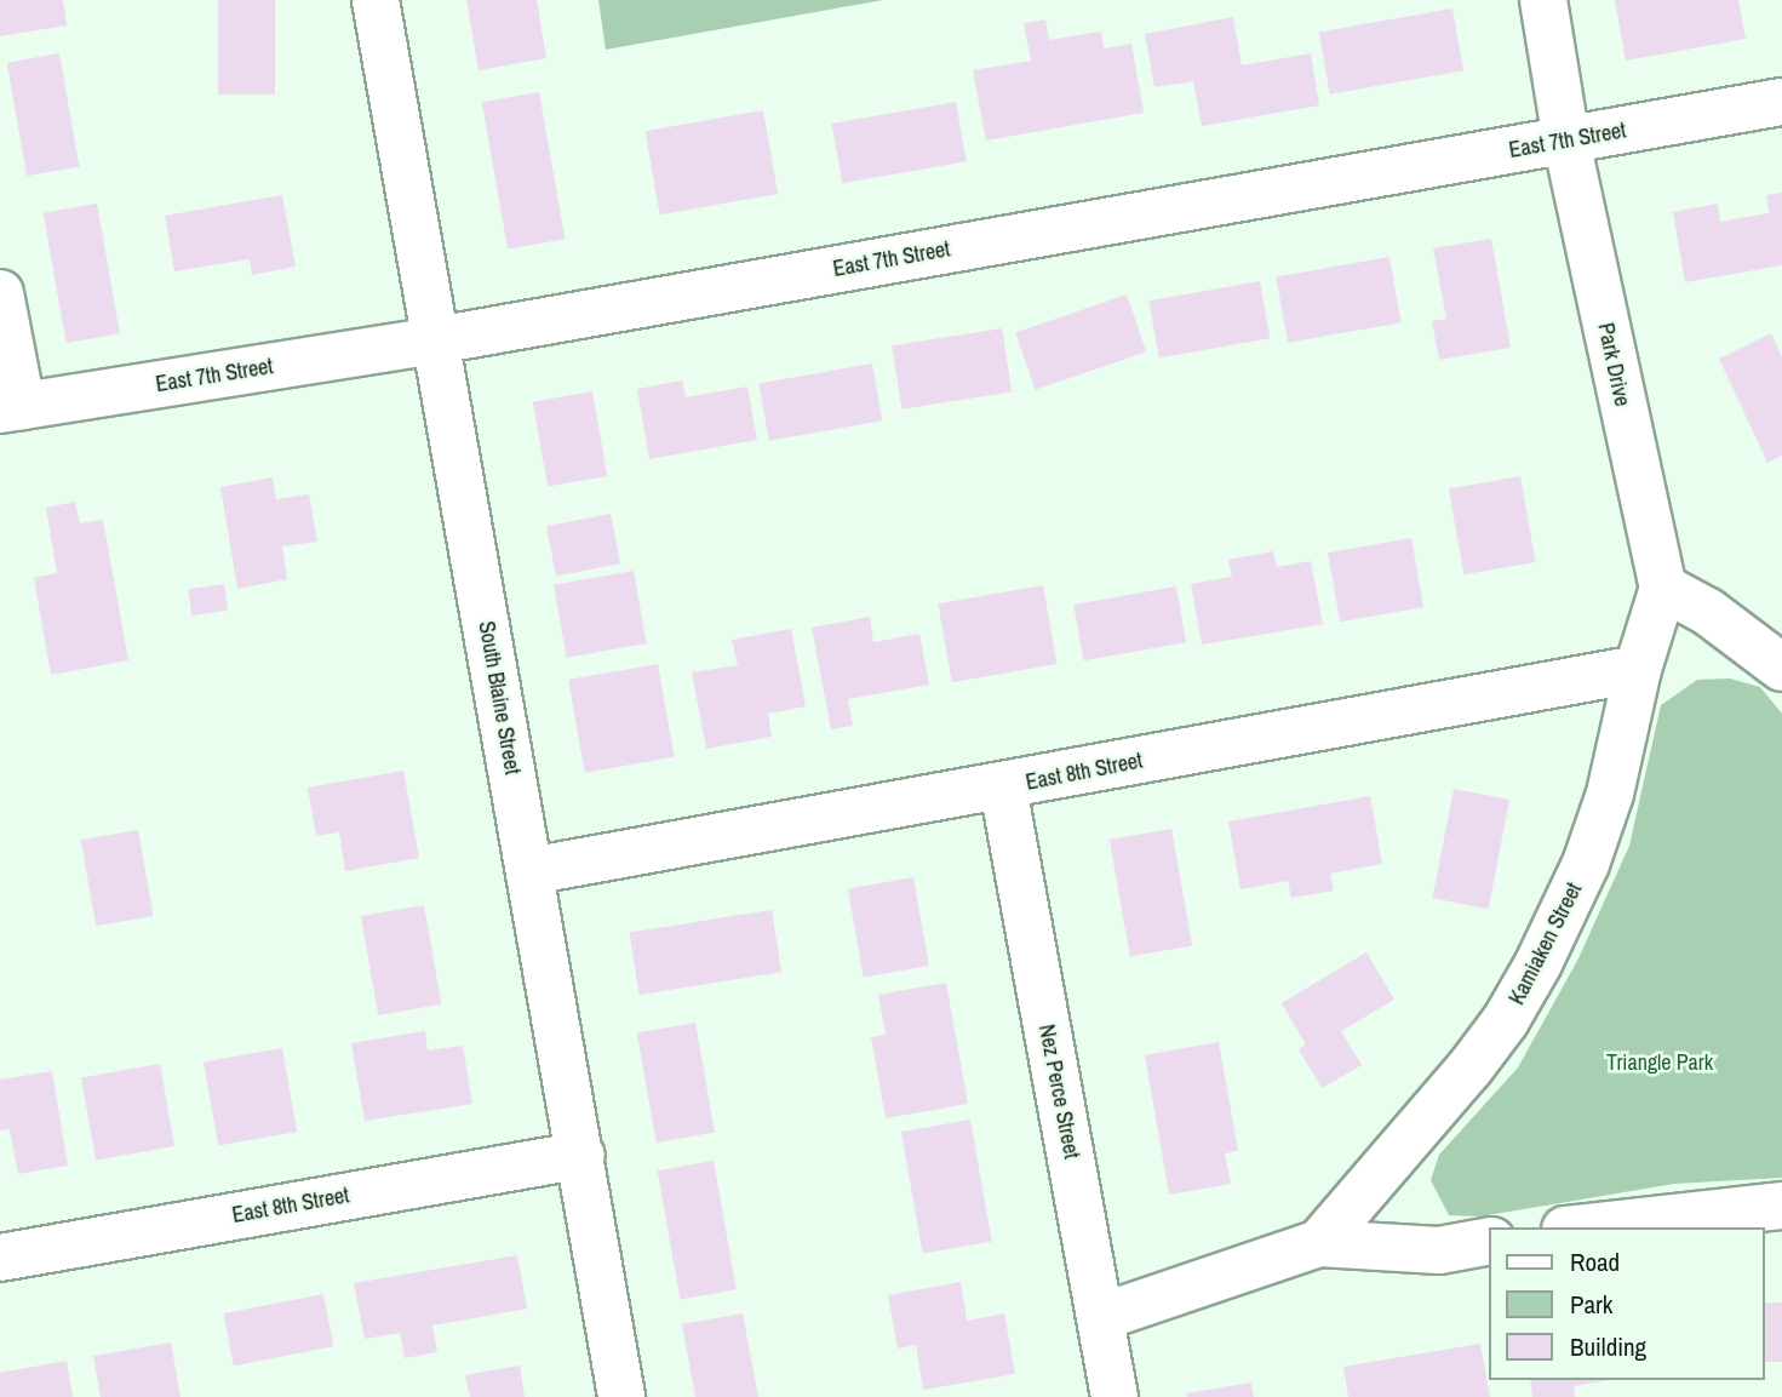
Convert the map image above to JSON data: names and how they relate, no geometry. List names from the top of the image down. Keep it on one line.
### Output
{"streets":{"street":["East 7th Street","Park Drive","South Blaine Street","East 8th Street","Kamiaken Street","Nez Perce Street"]},"crossings":[["East 7th Street","Park Drive"],["East 7th Street","South Blaine Street"],["Park Drive","Kamiaken Street"],["South Blaine Street","East 8th Street"],["East 8th Street","Kamiaken Street"],["East 8th Street","Nez Perce Street"]],"parks":["Triangle Park"],"legend":["Road","Park","Building"]}
